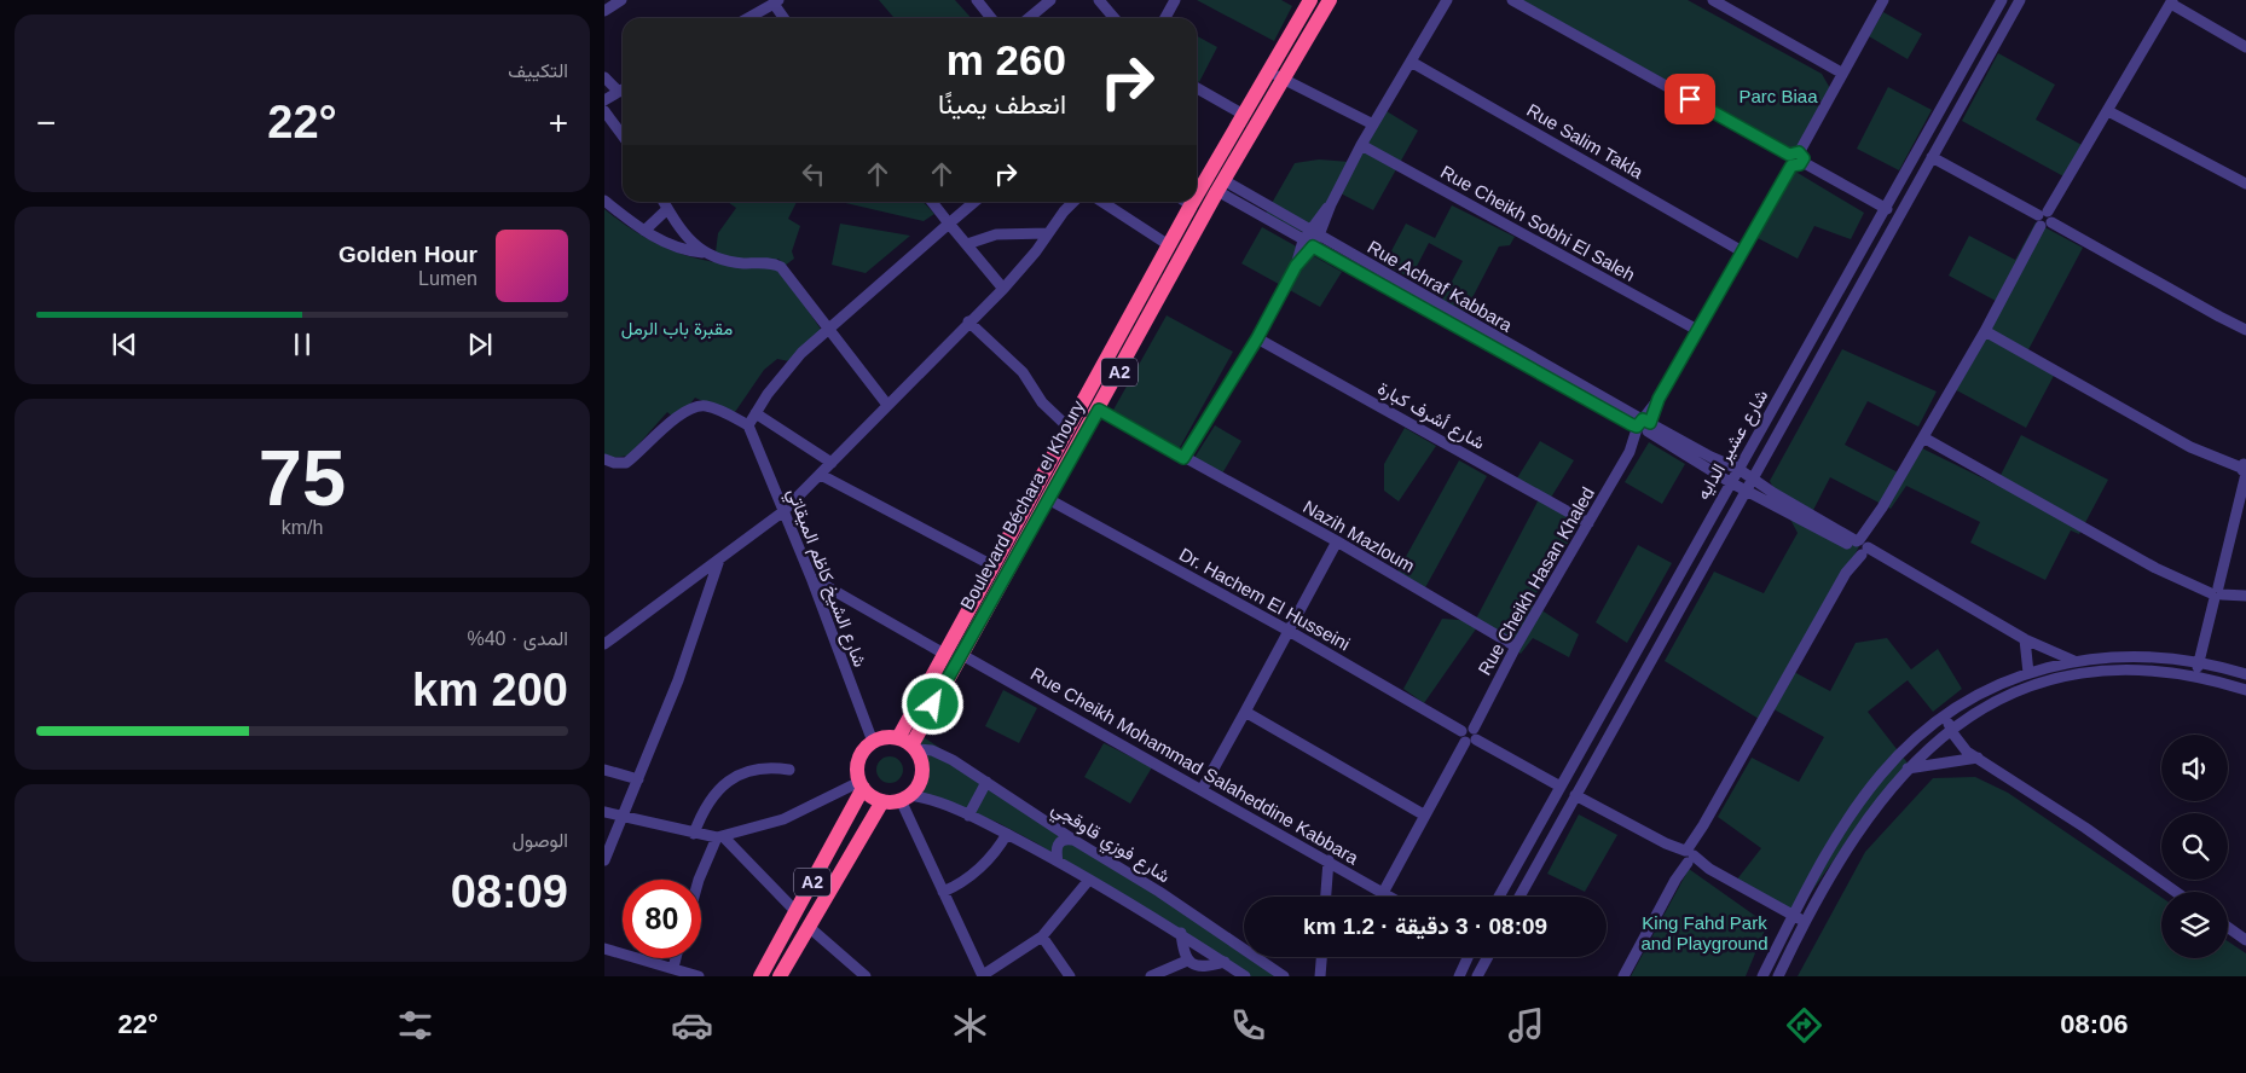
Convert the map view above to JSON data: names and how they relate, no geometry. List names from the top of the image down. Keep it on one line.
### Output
{"streets":{"highway":["A2","Boulevard Béchara el Khoury"],"street":["Rue Salim Takla","Rue Cheikh Sobhi El Saleh","Rue Achraf Kabbara","شارع أشرف كبارة","شارع عشير الدايه","Nazih Mazloum","شارع الشيخ كاظم الميقاتي","Rue Cheikh Hasan Khaled","Dr. Hachem El Husseini","Rue Cheikh Mohammad Salaheddine Kabbara","شارع فوزي قاوقجي"]},"crossings":[["Rue Salim Takla","Rue Cheikh Hasan Khaled"],["Rue Cheikh Sobhi El Saleh","Rue Cheikh Hasan Khaled"],["Rue Achraf Kabbara","شارع عشير الدايه"],["Rue Achraf Kabbara","Boulevard Béchara el Khoury"],["Rue Achraf Kabbara","Rue Cheikh Hasan Khaled"],["A2","Boulevard Béchara el Khoury"],["A2","شارع الشيخ كاظم الميقاتي"],["A2","شارع فوزي قاوقجي"],["شارع أشرف كبارة","Rue Cheikh Hasan Khaled"],["شارع عشير الدايه","Dr. Hachem El Husseini"],["Boulevard Béchara el Khoury","Nazih Mazloum"],["Boulevard Béchara el Khoury","شارع الشيخ كاظم الميقاتي"],["Boulevard Béchara el Khoury","Dr. Hachem El Husseini"],["Boulevard Béchara el Khoury","Rue Cheikh Mohammad Salaheddine Kabbara"],["Boulevard Béchara el Khoury","شارع فوزي قاوقجي"],["Nazih Mazloum","Rue Cheikh Hasan Khaled"],["شارع الشيخ كاظم الميقاتي","شارع فوزي قاوقجي"],["Rue Cheikh Hasan Khaled","Dr. Hachem El Husseini"],["Rue Cheikh Hasan Khaled","Rue Cheikh Mohammad Salaheddine Kabbara"]],"parks":["Parc Biaa","مقبرة باب الرمل","King Fahd Park and Playground"],"page":{"tile":["التكييف",["75","km/h"],["المدى · 40%","200 km"],["الوصول","08:09"]],"turn":["260 m","انعطف يمينًا"],"heat":["−","22°","+"],"song":["Golden Hour","Lumen"],"limit":"80","trip":"08:09 · 3 دقيقة · 1.2 km","tabs":["08:06","22°"]}}
